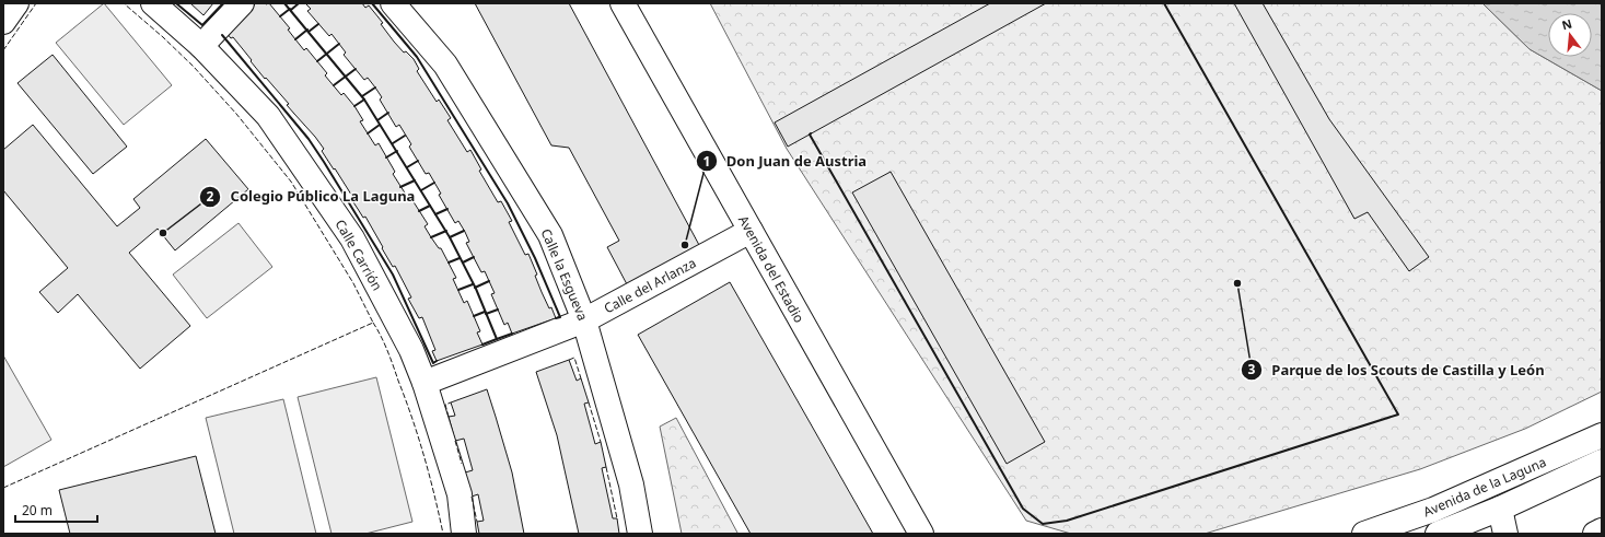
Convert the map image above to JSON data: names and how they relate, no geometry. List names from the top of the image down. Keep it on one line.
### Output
{"streets":{"street":["Calle Carrión","Avenida del Estadio","Calle la Esgueva","Calle del Arlanza","Avenida de la Laguna"]},"crossings":[["Calle Carrión","Calle del Arlanza"],["Avenida del Estadio","Calle del Arlanza"],["Calle la Esgueva","Calle del Arlanza"]],"places":["Colegio Público La Laguna","Don Juan de Austria","Parque de los Scouts de Castilla y León"],"scale_bar":"20 m","north":"top"}
